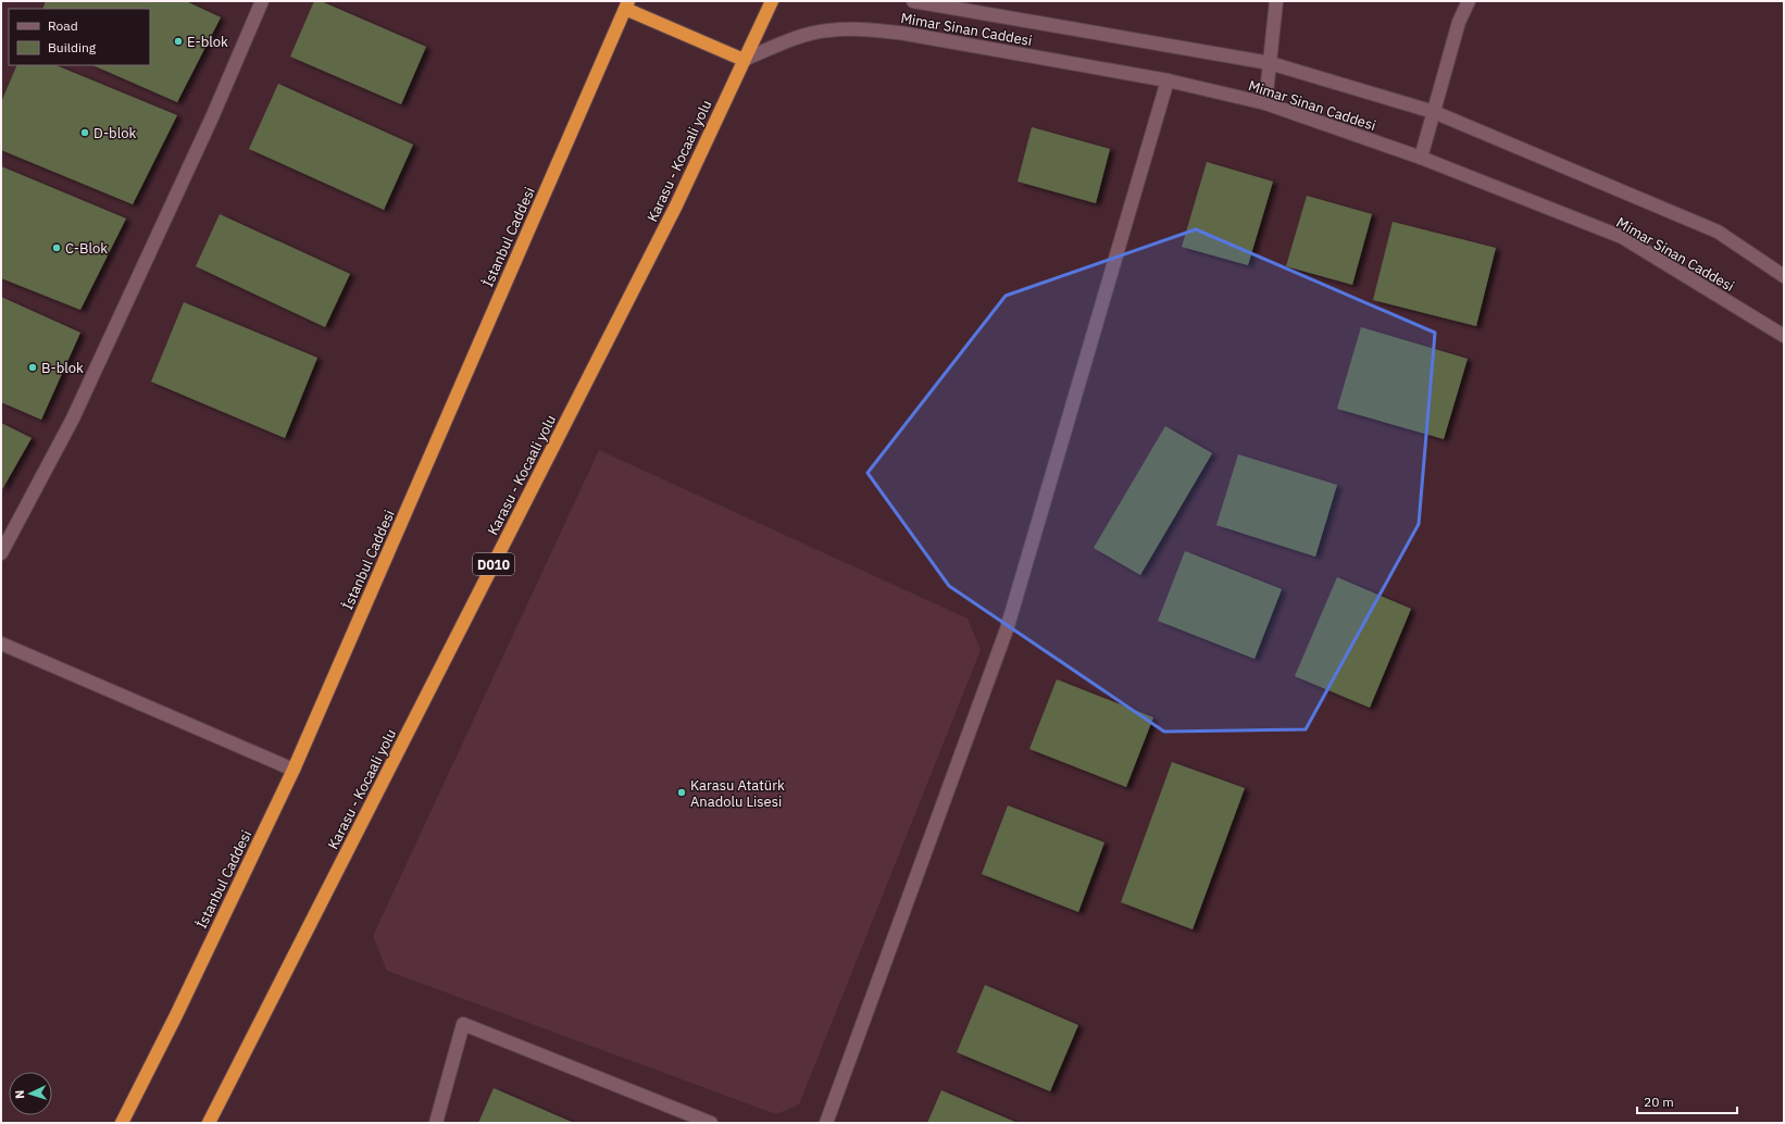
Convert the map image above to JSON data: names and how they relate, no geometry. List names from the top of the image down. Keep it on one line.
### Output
{"streets":{"highway":["Karasu - Kocaali yolu","İstanbul Caddesi","D010"],"street":["Mimar Sinan Caddesi"]},"crossings":[["Mimar Sinan Caddesi","Karasu - Kocaali yolu"]],"places":["E-blok","D-blok","C-Blok","B-blok","Karasu Atatürk Anadolu Lisesi"],"legend":["Road","Building"],"scale_bar":"20 m","north":"left"}
